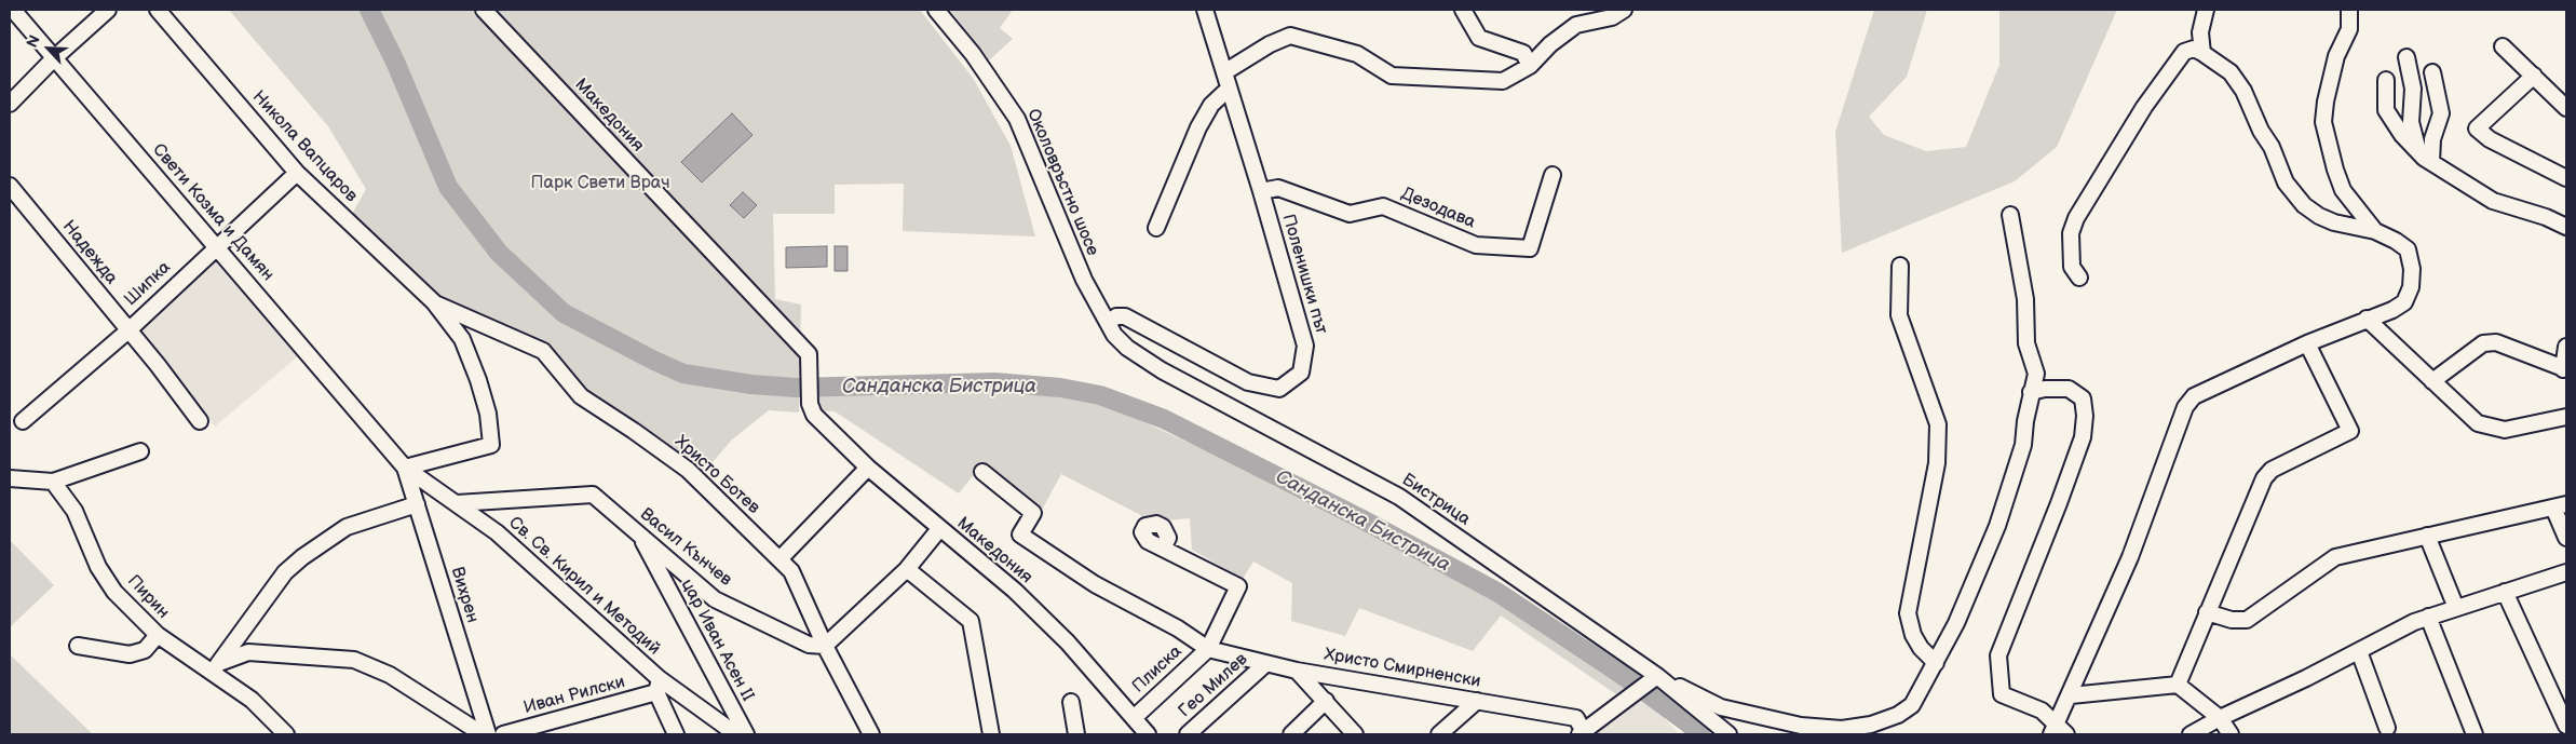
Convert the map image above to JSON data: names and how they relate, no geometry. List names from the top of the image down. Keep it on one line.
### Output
{"streets":{"street":["Македония","Никола Вапцаров","Околовръстно шосе","Дезодава","Свети Козма и Дамян","Надежда","Поленишки път","Шипка","Христо Ботев","Бистрица","Васил Кънчев","Св. Св. Кирил и Методий","Вихрен","Пирин","цар Иван Асен II","Христо Смирненски","Плиска","Гео Милев","Иван Рилски"]},"crossings":[["Македония","Плиска"],["Никола Вапцаров","Шипка"],["Никола Вапцаров","Христо Ботев"],["Околовръстно шосе","Поленишки път"],["Околовръстно шосе","Бистрица"],["Дезодава","Поленишки път"],["Свети Козма и Дамян","Шипка"],["Свети Козма и Дамян","Св. Св. Кирил и Методий"],["Свети Козма и Дамян","Вихрен"],["Надежда","Шипка"],["Поленишки път","Бистрица"],["Христо Ботев","Васил Кънчев"],["Васил Кънчев","Св. Св. Кирил и Методий"],["Васил Кънчев","цар Иван Асен II"],["Св. Св. Кирил и Методий","Вихрен"],["Св. Св. Кирил и Методий","Иван Рилски"],["Христо Смирненски","Плиска"],["Христо Смирненски","Гео Милев"]],"water":["Санданска Бистрица"],"parks":["Парк Свети Врач"],"north":"top left"}
